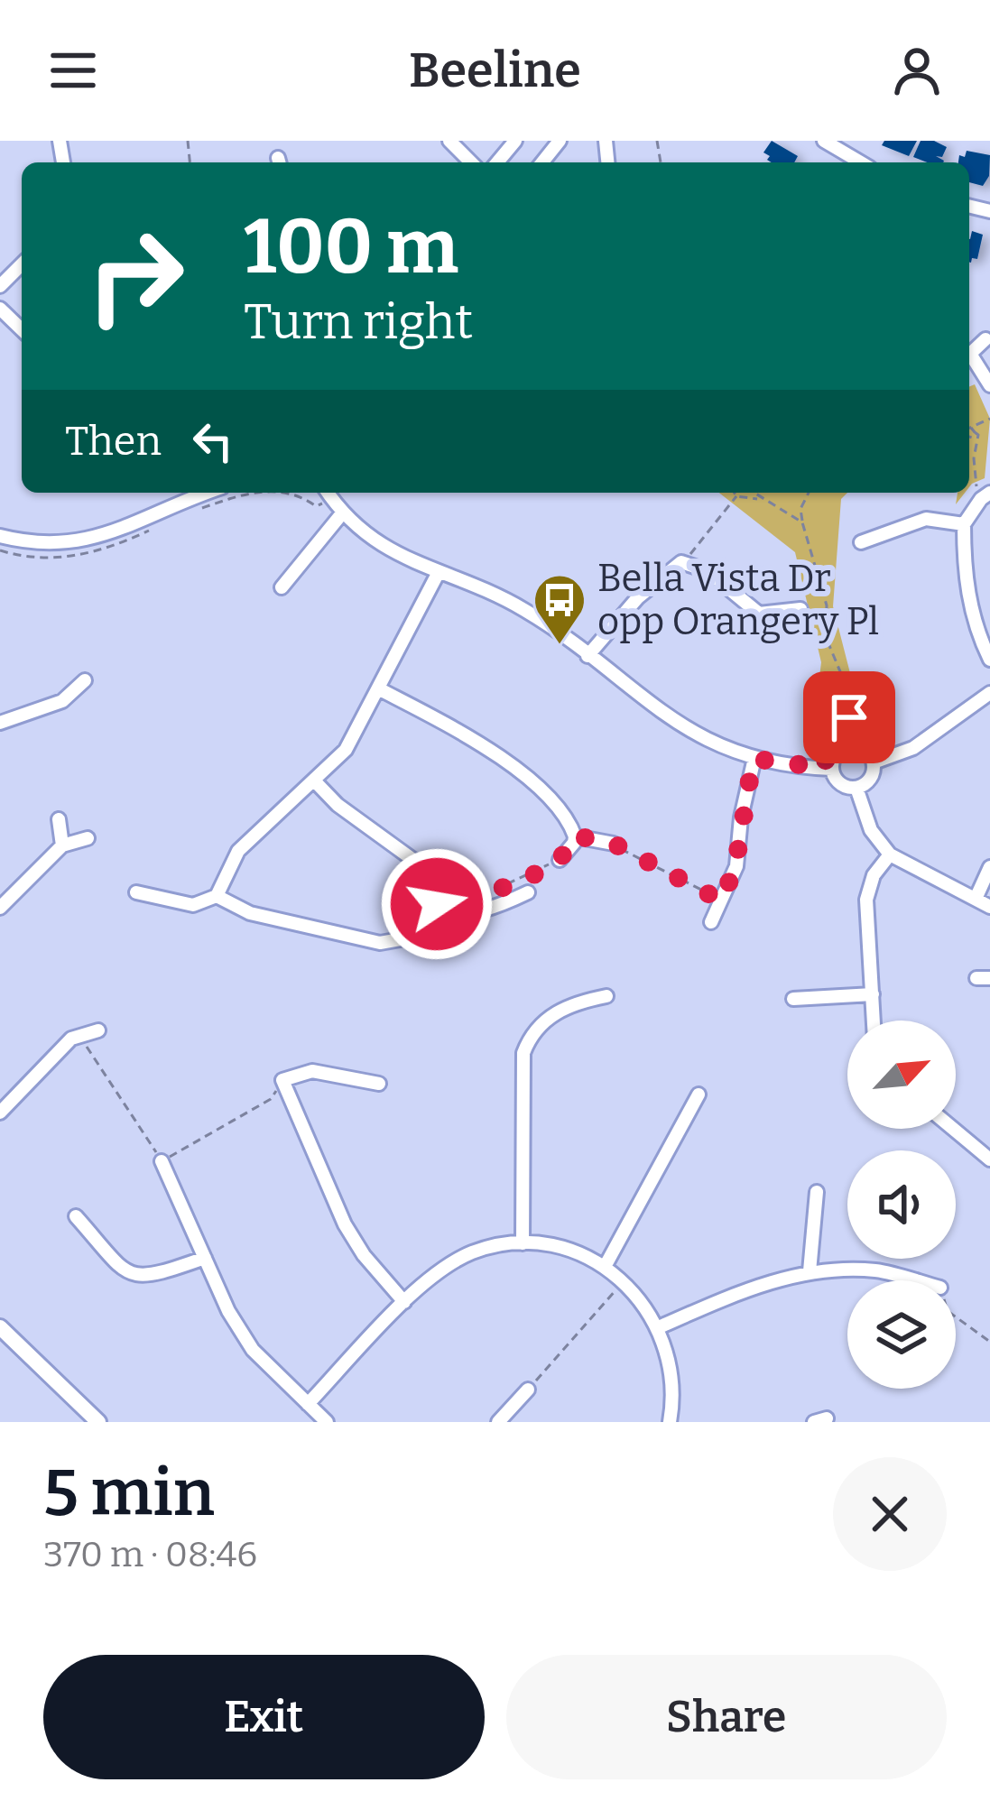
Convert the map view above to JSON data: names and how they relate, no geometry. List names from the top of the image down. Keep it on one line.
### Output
{"places":{"bus stop":["Bella Vista Dr opp Orangery Pl"]},"north":"top right","page":{"header":"Beeline","turn":["100 m","Turn right"],"then":"Then","heading":["5 min","370 m · 08:46"],"buttons":["Exit","Share"]}}
